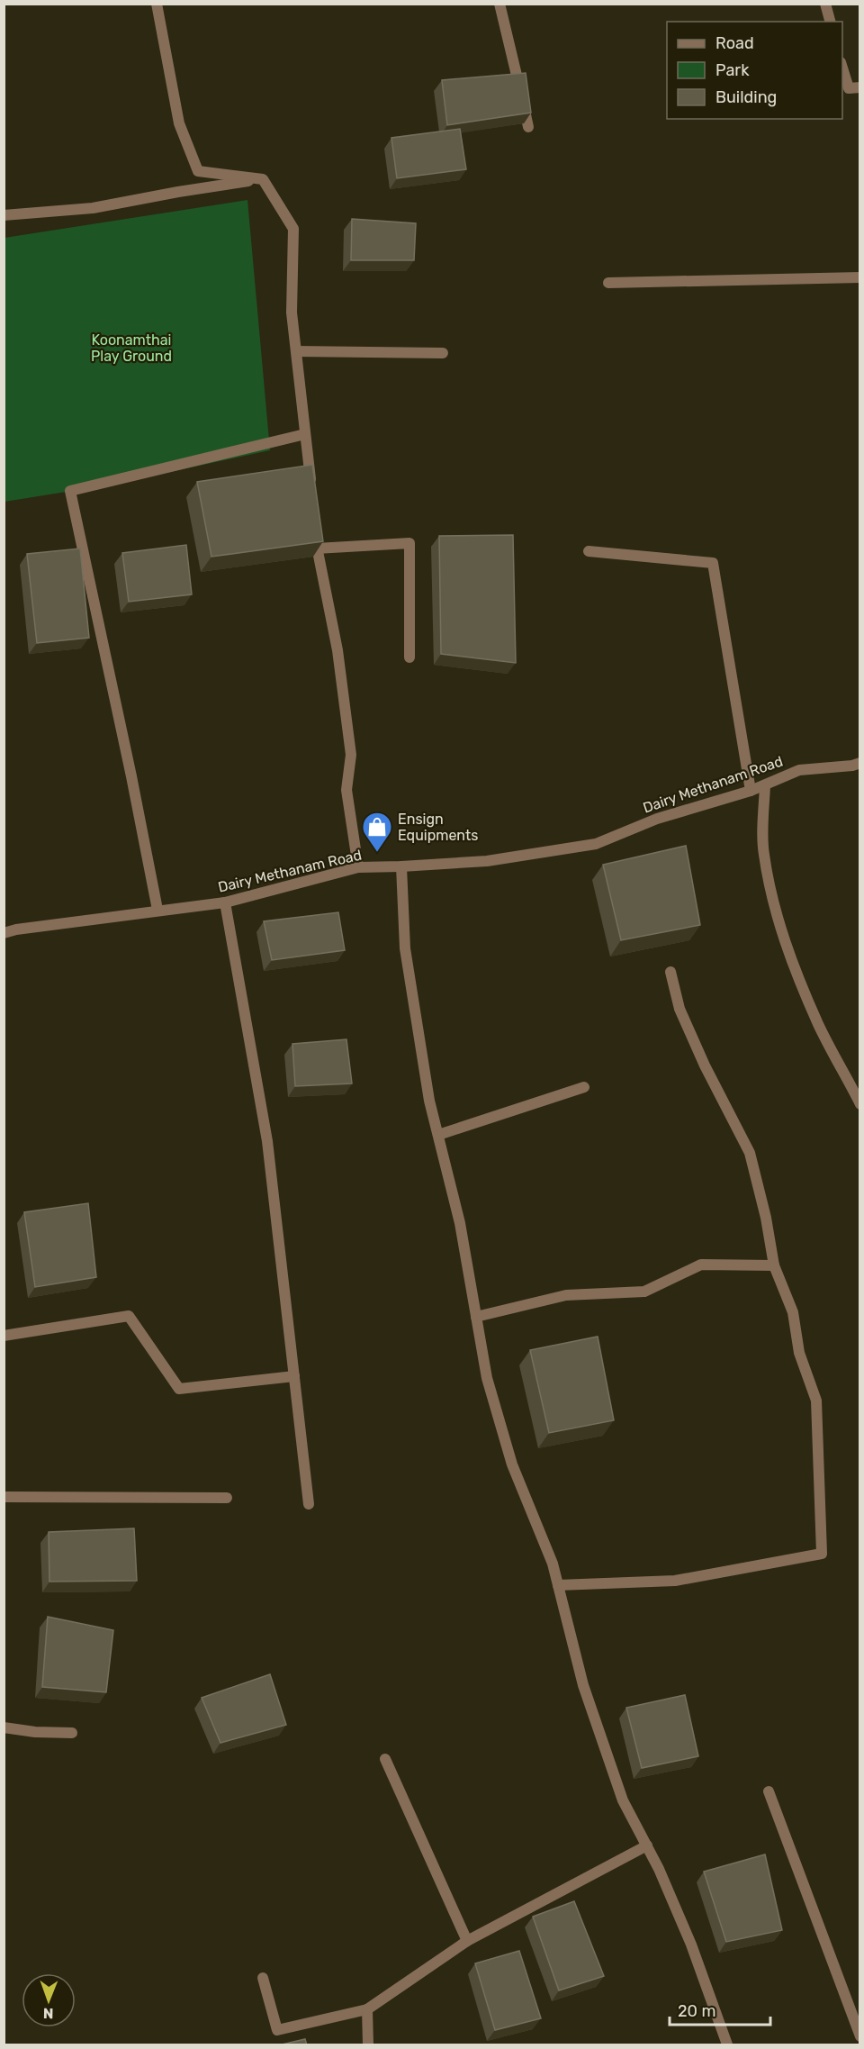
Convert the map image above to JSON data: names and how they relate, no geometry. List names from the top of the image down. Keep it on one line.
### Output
{"streets":{"street":["Dairy Methanam Road"]},"parks":["Koonamthai Play Ground"],"places":{"shop":["Ensign Equipments"]},"legend":["Road","Park","Building"],"scale_bar":"20 m","north":"bottom"}
